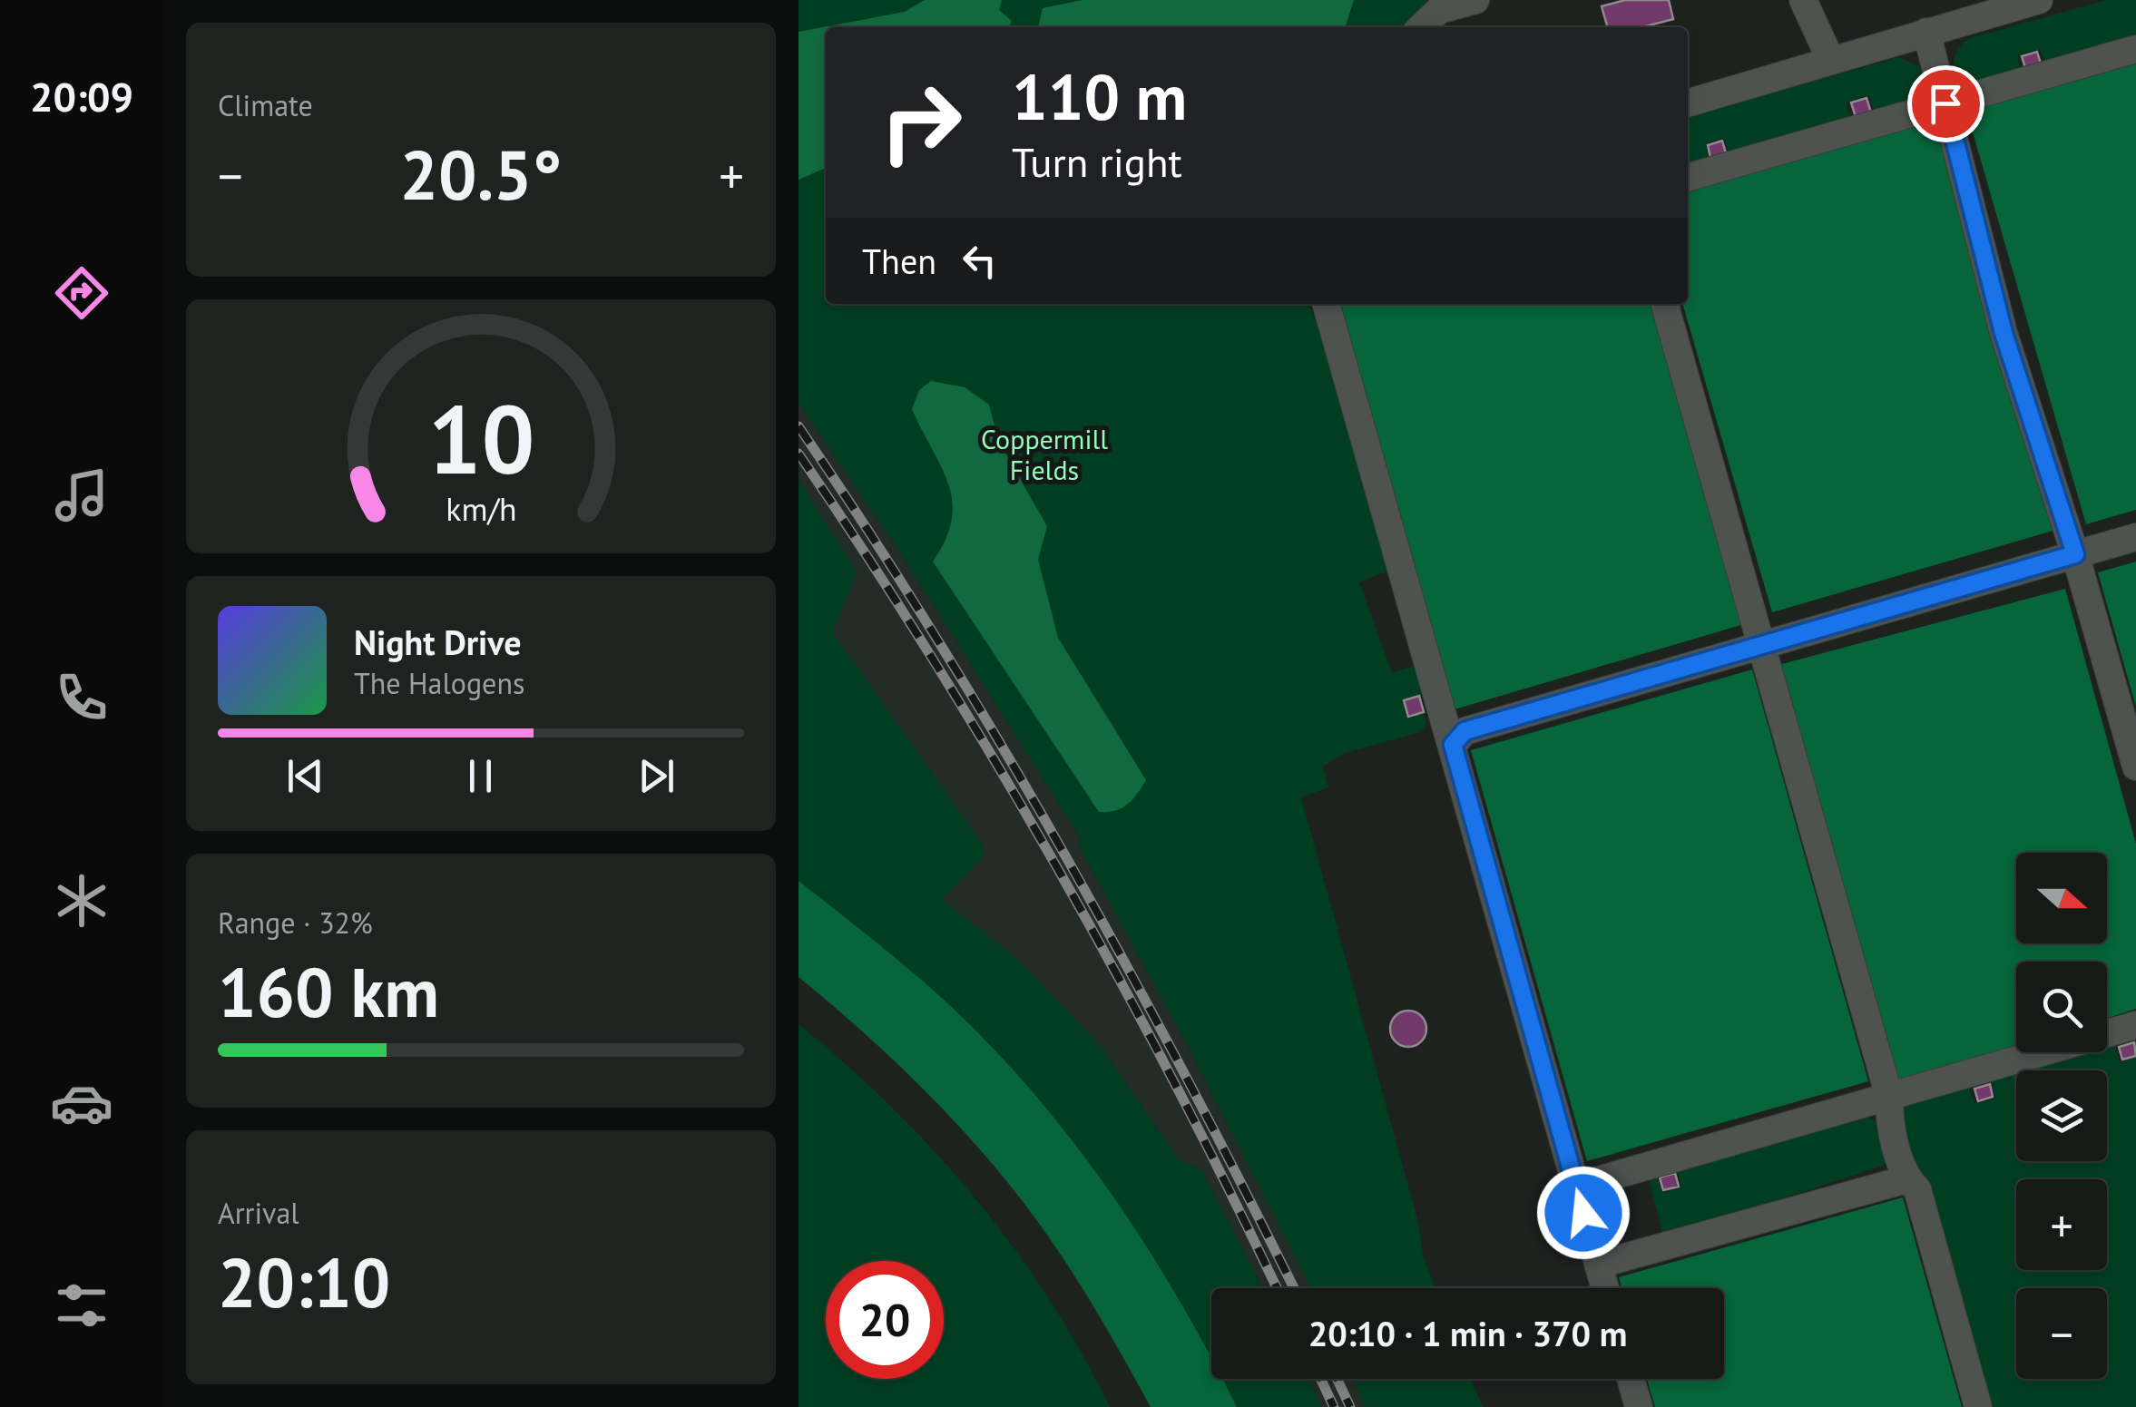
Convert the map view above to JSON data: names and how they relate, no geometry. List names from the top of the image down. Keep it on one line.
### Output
{"parks":["Coppermill Fields"],"north":"right","page":{"tabs":"20:09","tile":["Climate",["Range · 32%","160 km"],["Arrival","20:10"]],"turn":["110 m","Turn right"],"heat":["−","20.5°","+"],"then":"Then","song":["Night Drive","The Halogens"],"map_buttons":["+","−"],"limit":"20","trip":"20:10 · 1 min · 370 m","gauge":["10","km/h"]}}
